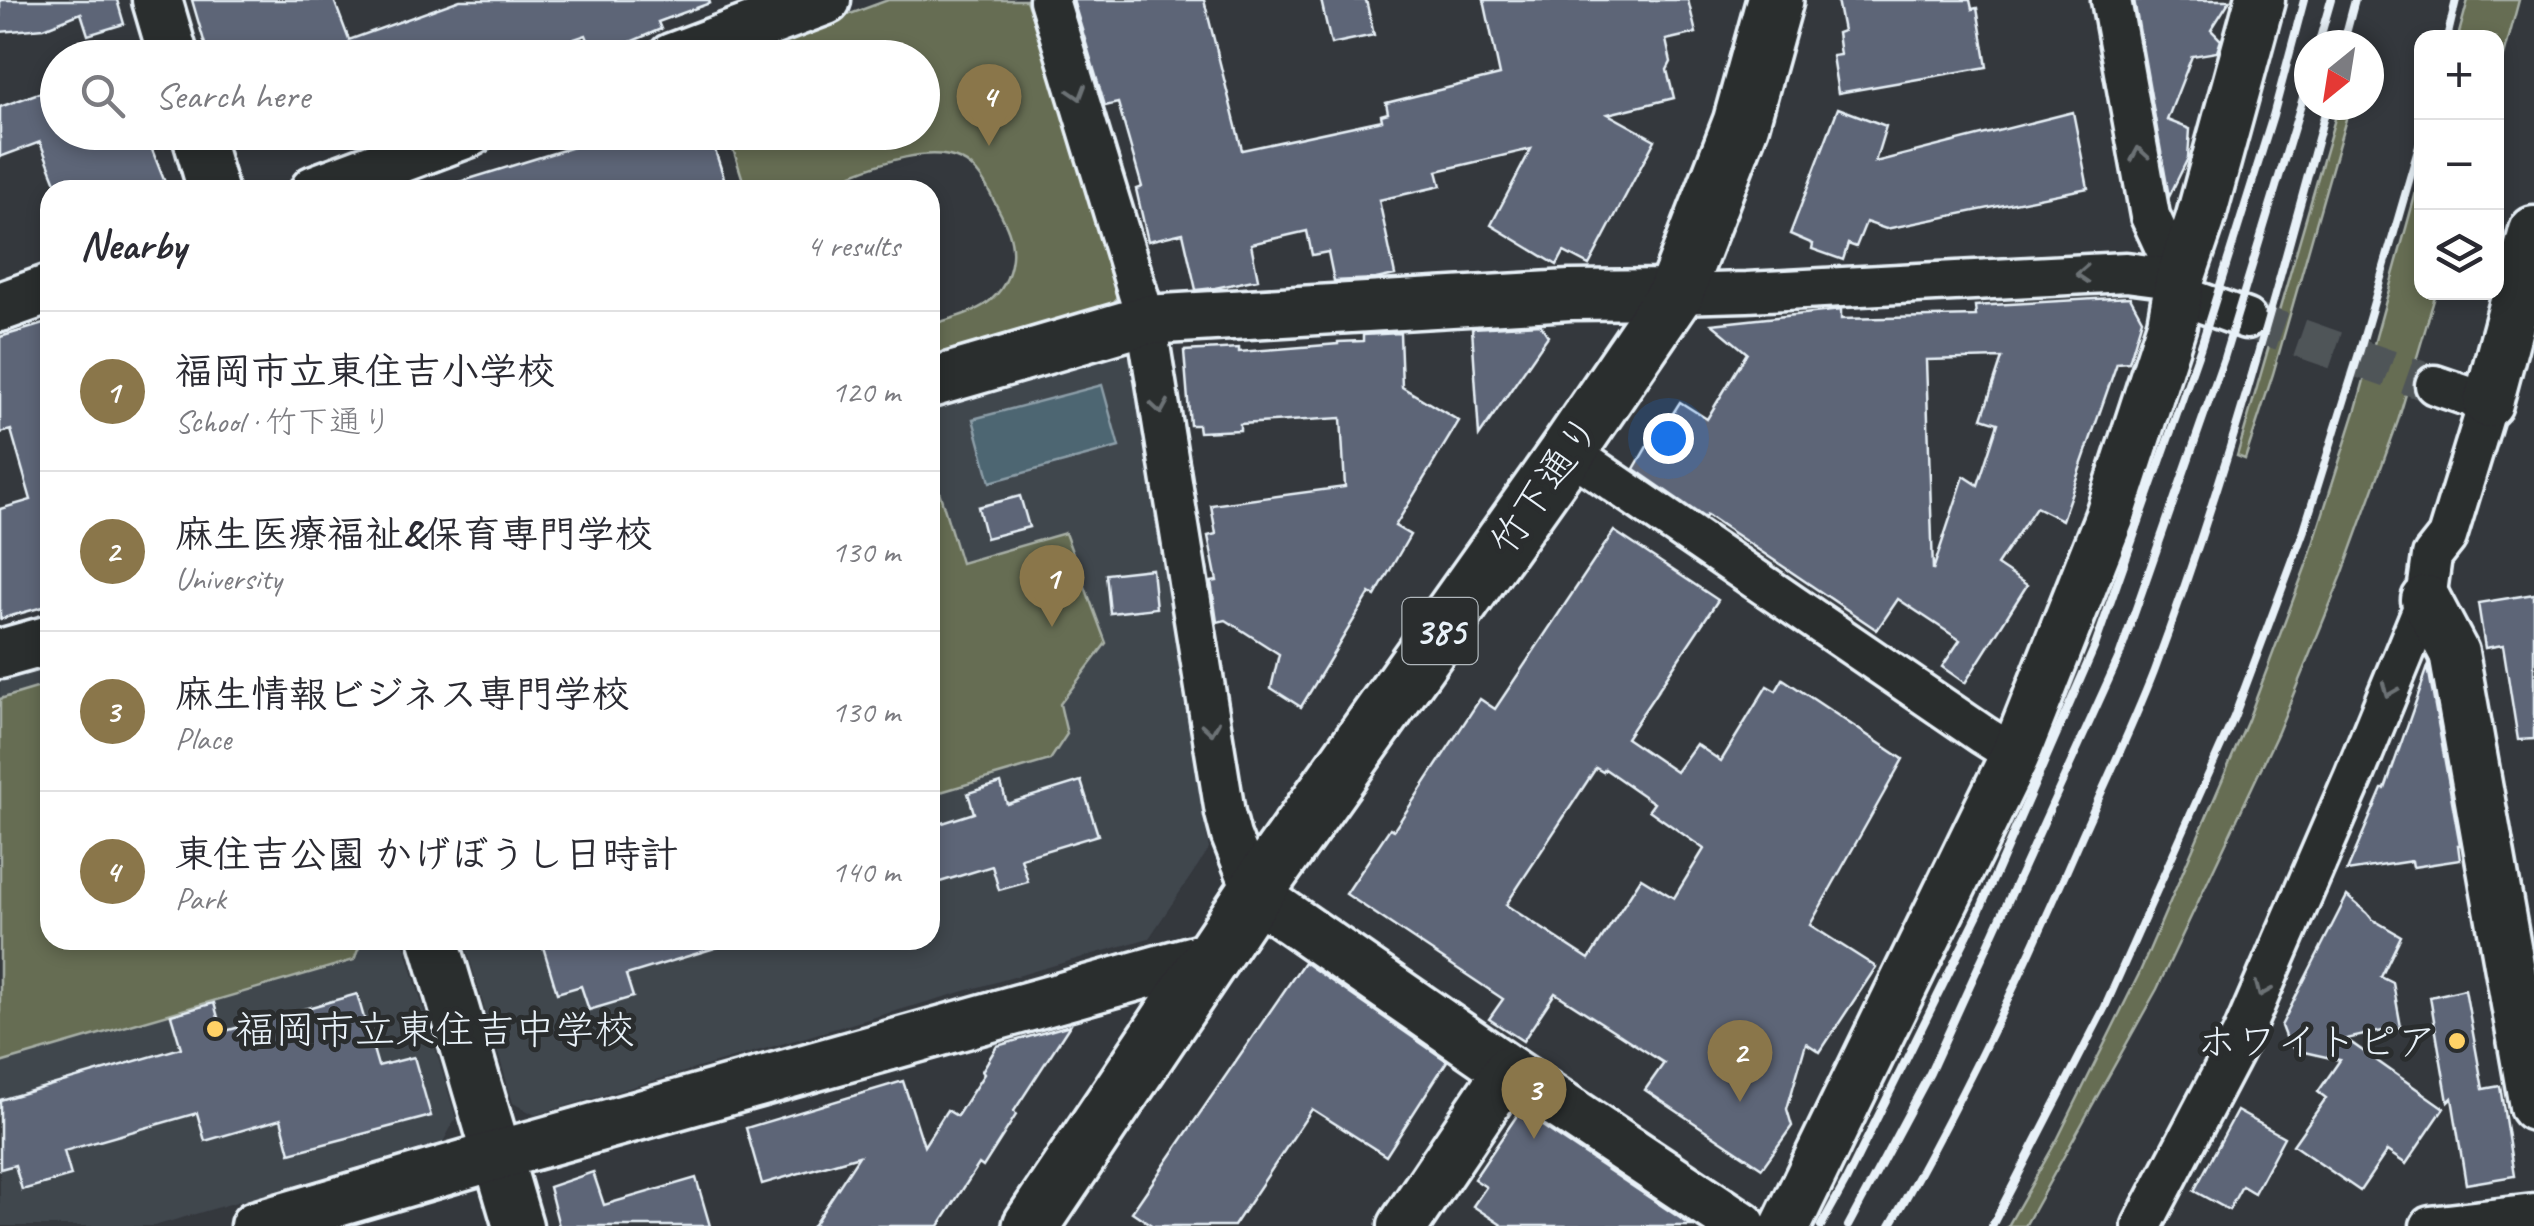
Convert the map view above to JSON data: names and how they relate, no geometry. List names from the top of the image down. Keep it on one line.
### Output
{"streets":{"highway":["竹下通り","385"]},"places":["福岡市立東住吉中学校","ホワイトピア"],"north":"bottom left","page":{"map_buttons":["+","−"],"search":"Search here","pins":["4","1","2","3"],"heading":["Nearby","4 results"],"list":[{"mark":"1","name":"福岡市立東住吉小学校","note":"School · 竹下通り","value":"120 m"},{"mark":"2","name":"麻生医療福祉&保育専門学校","note":"University","value":"130 m"},{"mark":"3","name":"麻生情報ビジネス専門学校","note":"Place","value":"130 m"},{"mark":"4","name":"東住吉公園 かげぼうし日時計","note":"Park","value":"140 m"}]}}
